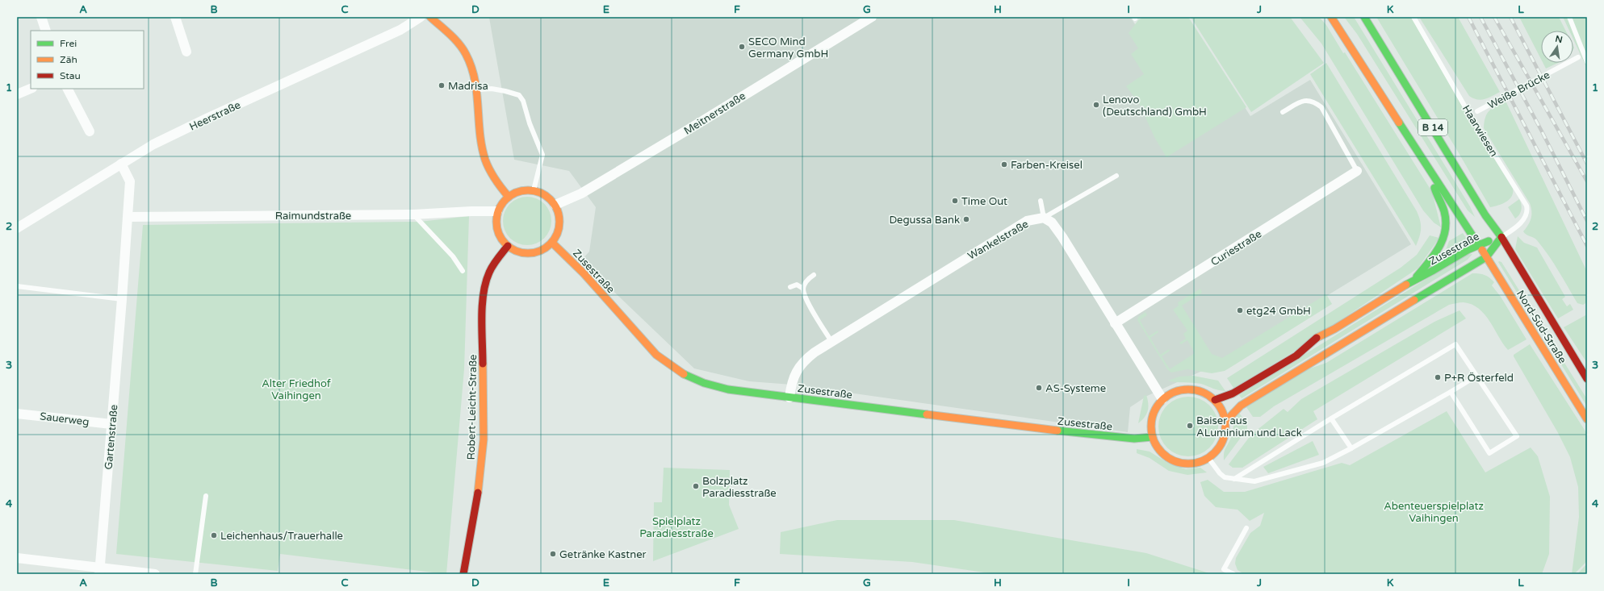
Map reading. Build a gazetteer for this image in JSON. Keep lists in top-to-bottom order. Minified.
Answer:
{"streets":{"main road":["B 14","Zusestraße","Nord-Süd-Straße","Robert-Leicht-Straße"],"street":["Meitnerstraße","Heerstraße","Raimundstraße","Wankelstraße","Curiestraße","Sauerweg","Gartenstraße"],"lane":["Weiße Brücke","Haarwiesen"]},"crossings":[["Weiße Brücke","Haarwiesen"],["Meitnerstraße","Raimundstraße"],["Meitnerstraße","Zusestraße"],["Meitnerstraße","Robert-Leicht-Straße"],["Heerstraße","Gartenstraße"],["B 14","Haarwiesen"],["B 14","Zusestraße"],["B 14","Nord-Süd-Straße"],["Haarwiesen","Zusestraße"],["Haarwiesen","Nord-Süd-Straße"],["Raimundstraße","Zusestraße"],["Raimundstraße","Robert-Leicht-Straße"],["Raimundstraße","Gartenstraße"],["Wankelstraße","Zusestraße"],["Zusestraße","Nord-Süd-Straße"],["Zusestraße","Robert-Leicht-Straße"],["Sauerweg","Gartenstraße"]],"parks":["Alter Friedhof Vaihingen","Abenteuerspielplatz Vaihingen","Spielplatz Paradiesstraße"],"places":["SECO Mind Germany GmbH","Madrisa","Lenovo (Deutschland) GmbH","Farben-Kreisel","Time Out","Degussa Bank","etg24 GmbH","P+R Österfeld","AS-Systeme","Baiser aus ALuminium und Lack","Bolzplatz Paradiesstraße","Leichenhaus/Trauerhalle","Getränke Kastner"],"legend":["Frei","Zäh","Stau"],"north":"top","grid":{"columns":["A","B","C","D","E","F","G","H","I","J","K","L"],"rows":["1","2","3","4"]}}
